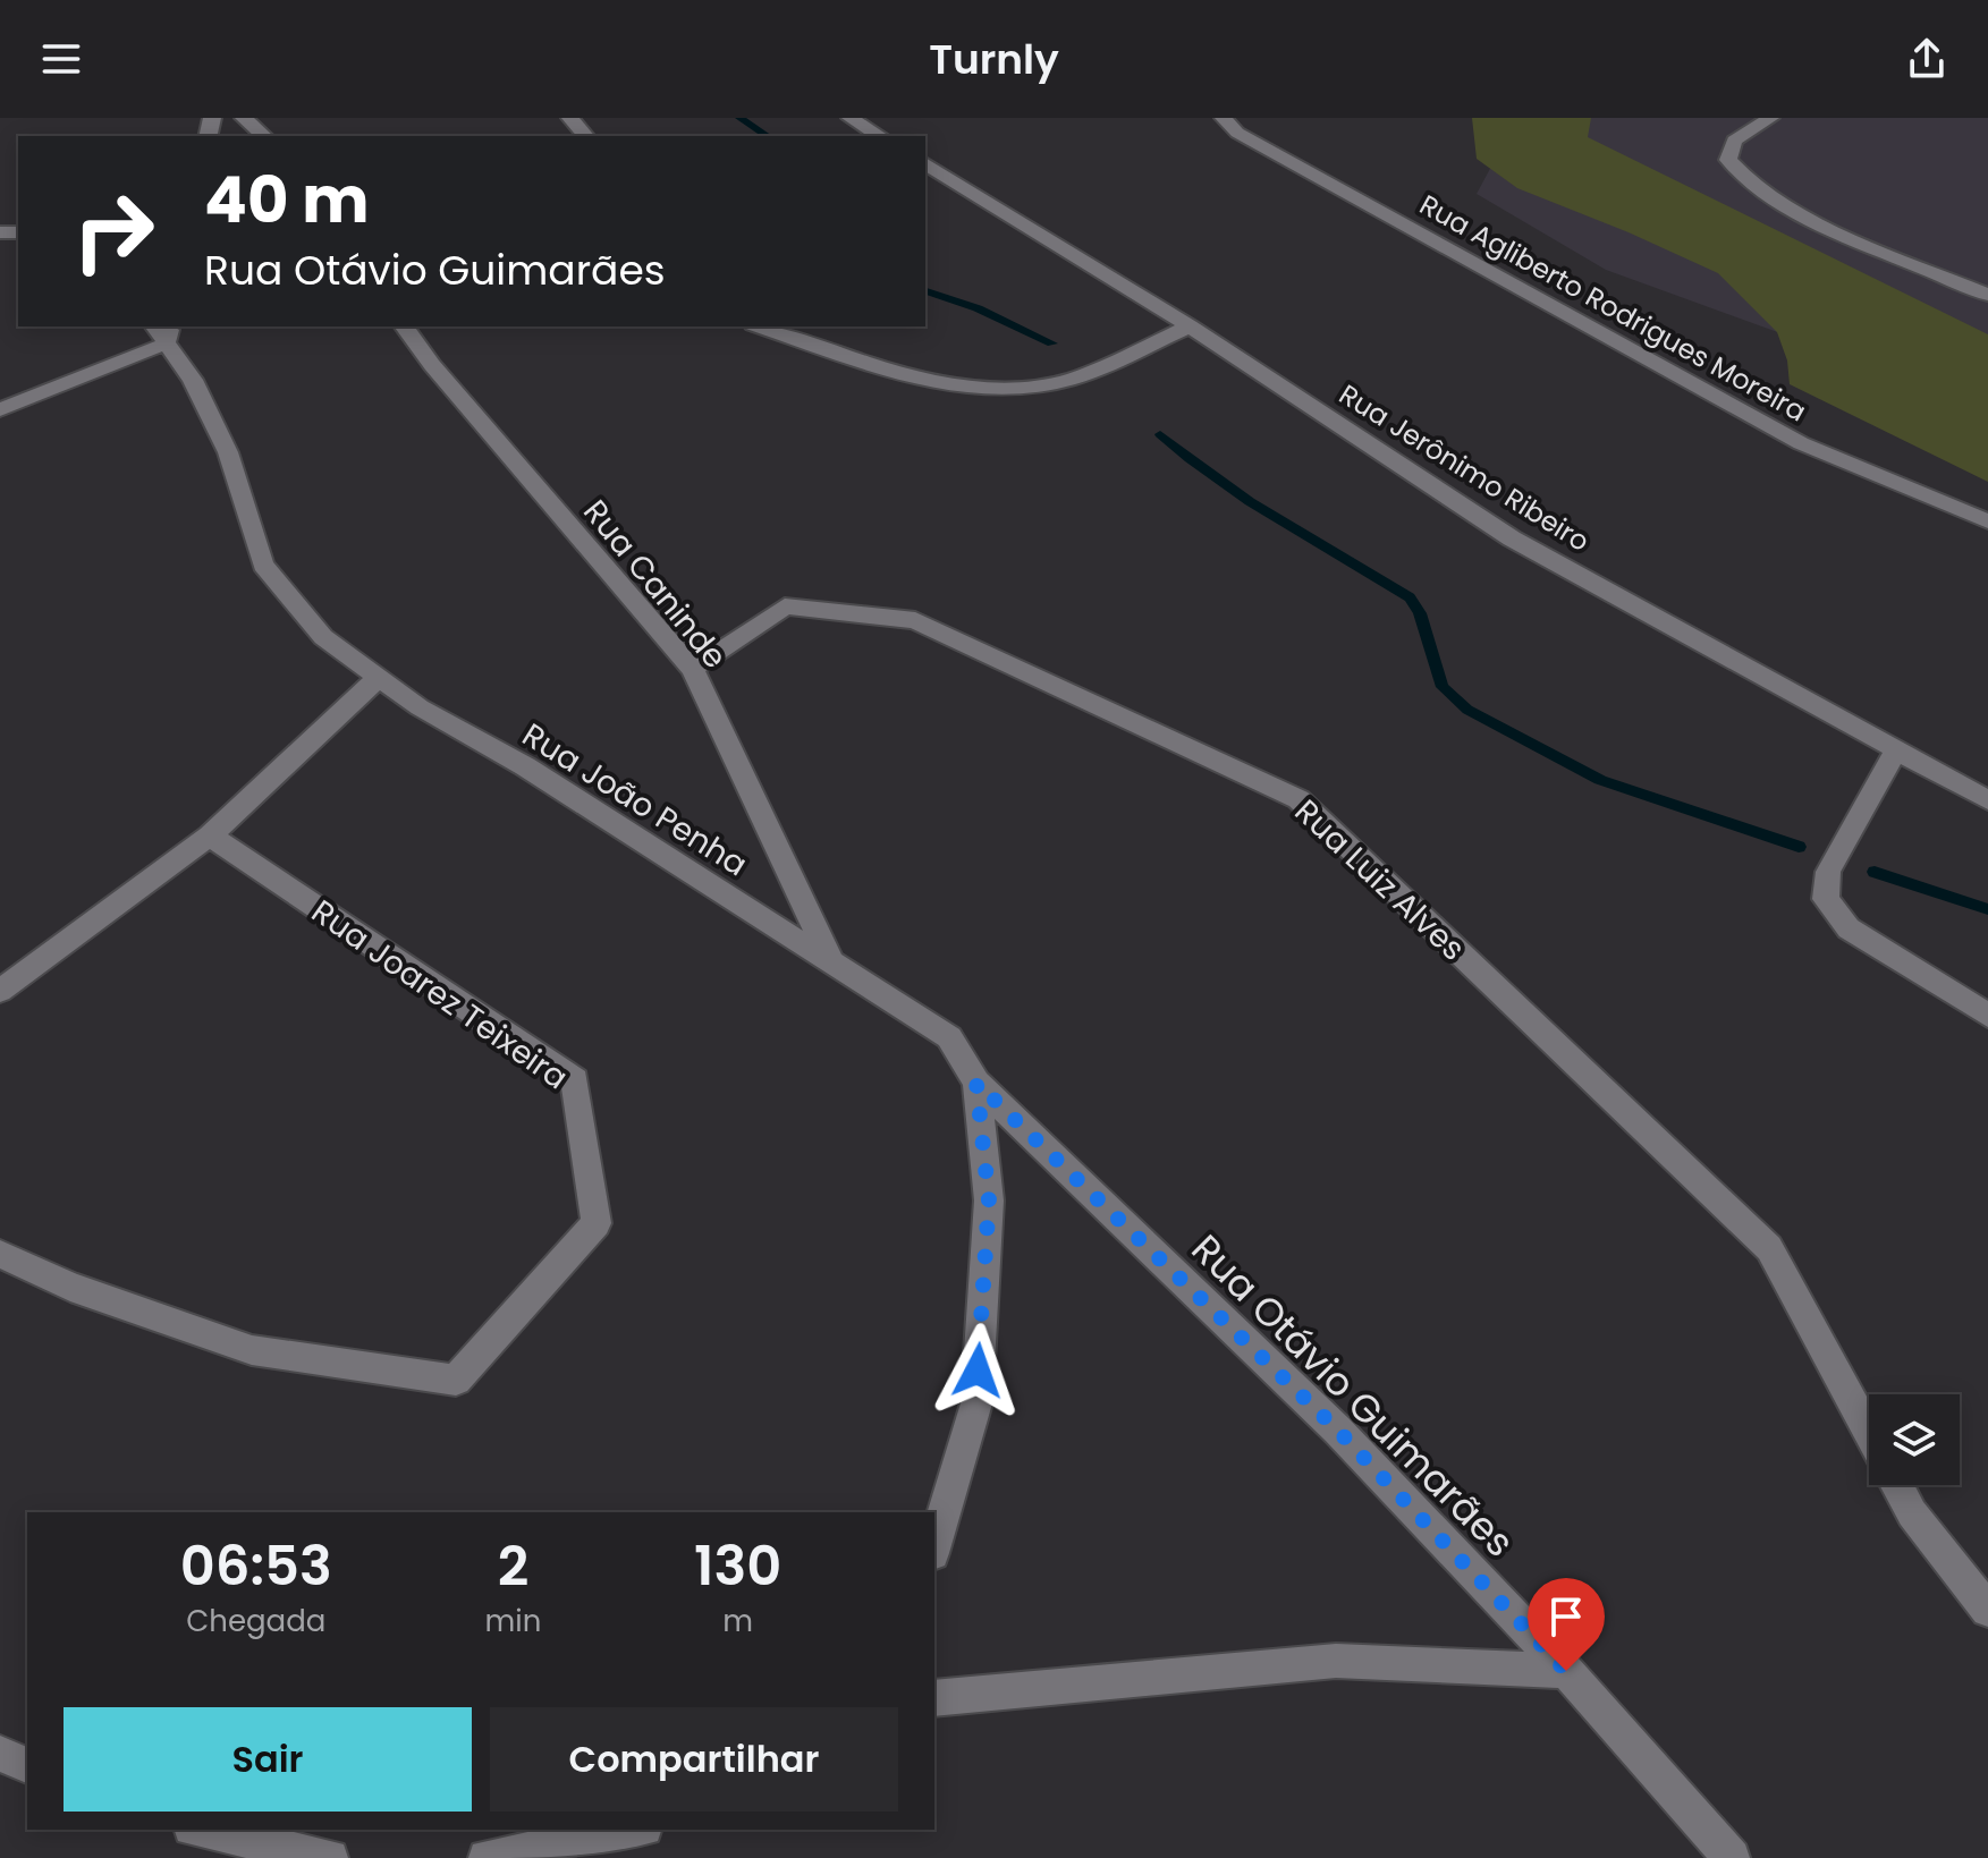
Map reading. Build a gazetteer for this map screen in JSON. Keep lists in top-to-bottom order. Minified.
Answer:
{"streets":{"street":["Rua Agliberto Rodrigues Moreira","Rua Jerônimo Ribeiro","Rua Caninde","Rua João Penha","Rua Luiz Alves","Rua Joarez Teixeira","Rua Otávio Guimarães"]},"crossings":[["Rua Caninde","Rua João Penha"],["Rua Caninde","Rua Luiz Alves"],["Rua João Penha","Rua Otávio Guimarães"]],"page":{"header":"Turnly","turn":["40 m","Rua Otávio Guimarães"],"eta":["06:53","Chegada","2","min","130","m"],"buttons":["Sair","Compartilhar"]}}
